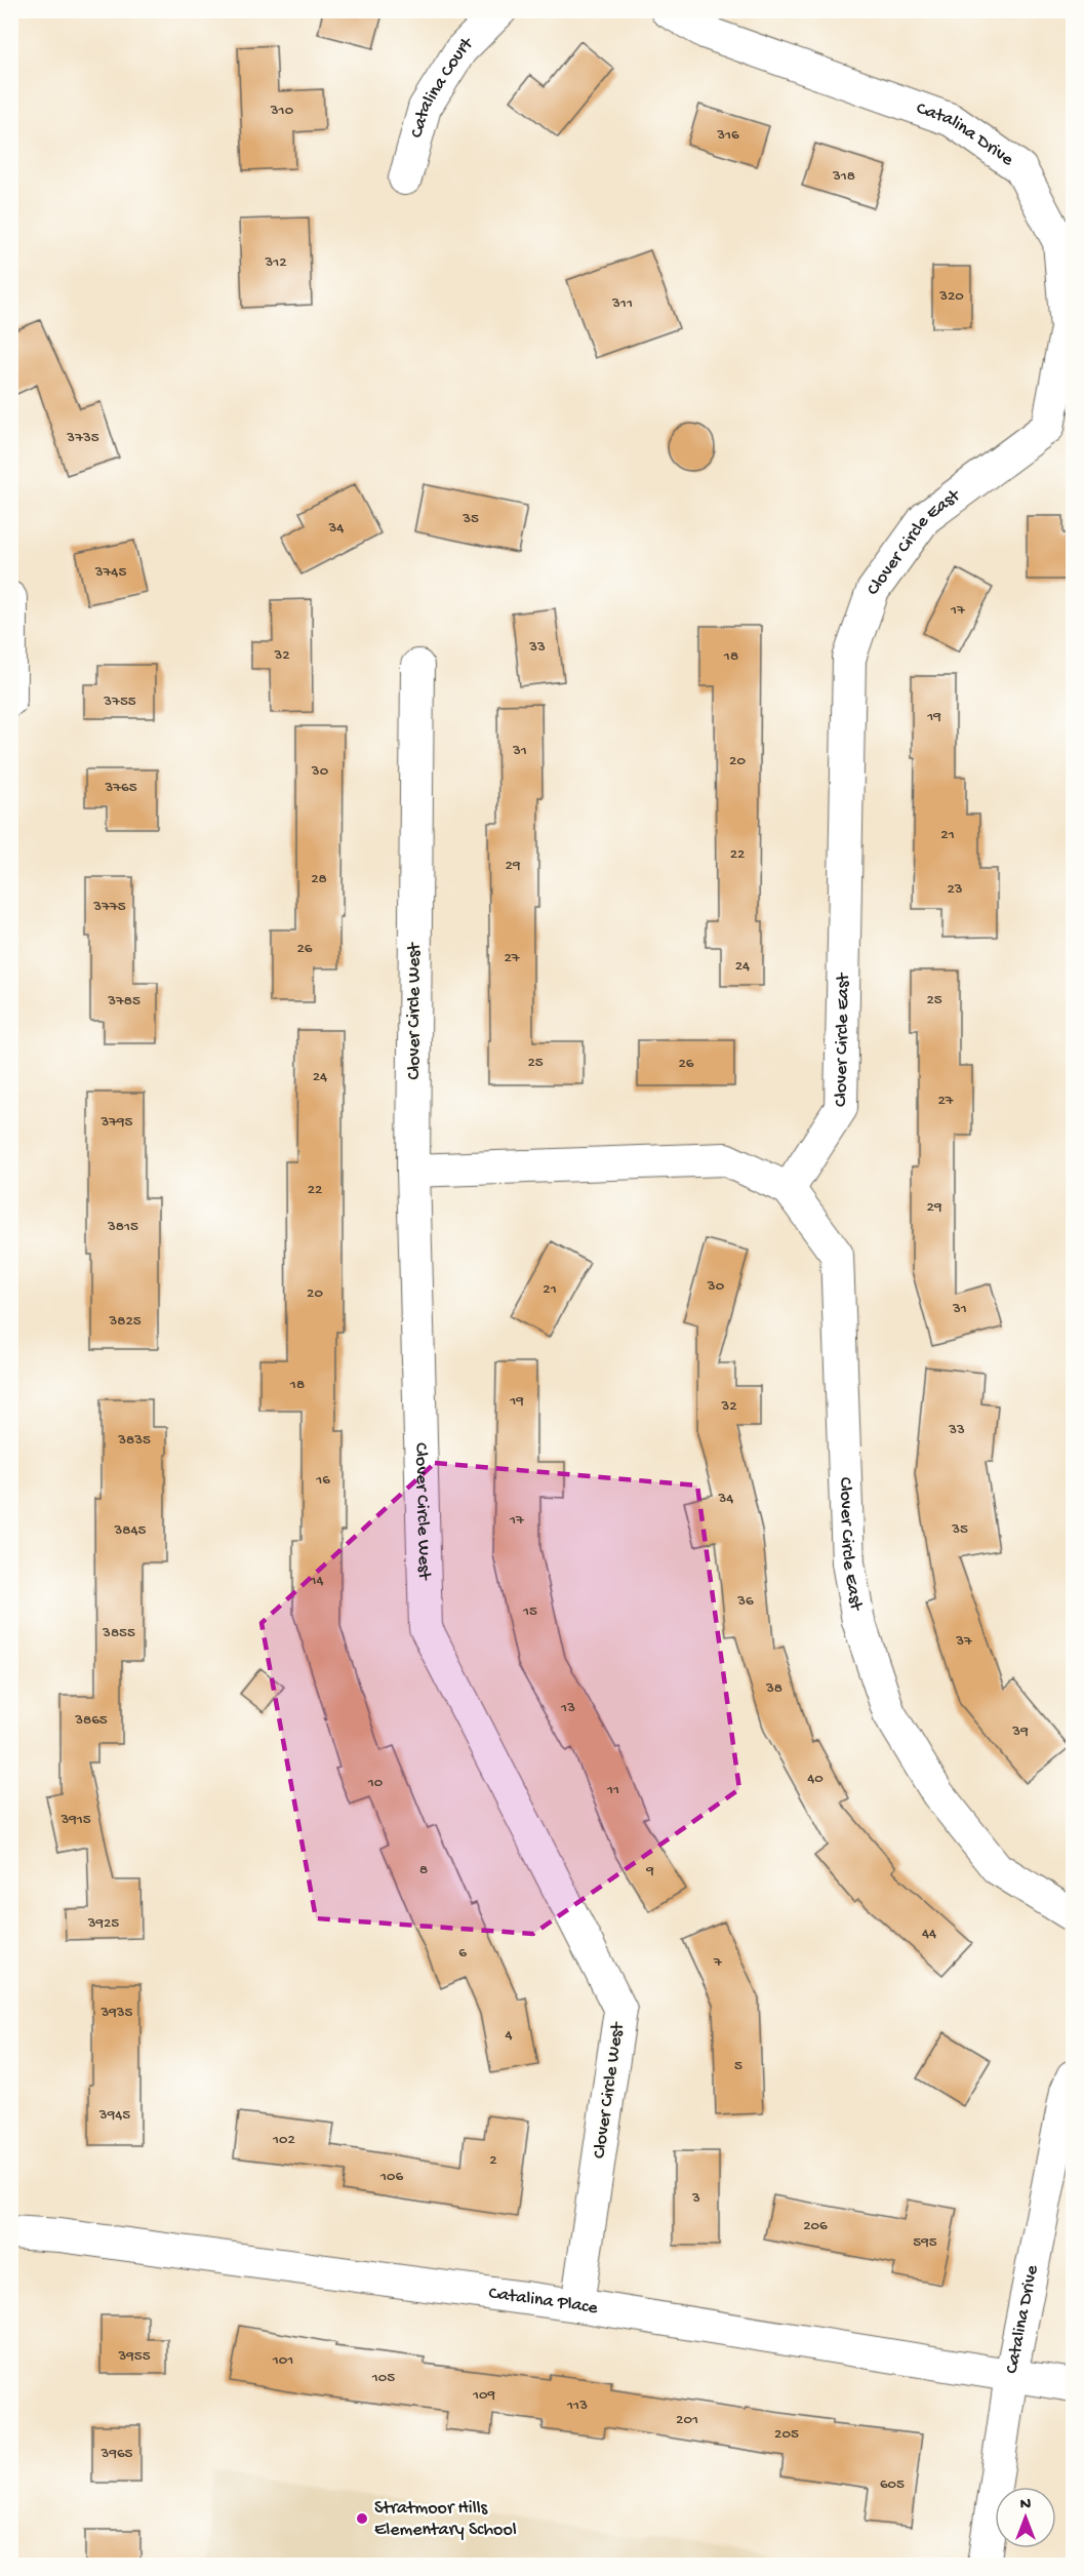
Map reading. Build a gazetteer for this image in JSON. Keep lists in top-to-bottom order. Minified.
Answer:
{"streets":{"street":["Catalina Court","Catalina Drive","Clover Circle East","Clover Circle West","Catalina Place"]},"crossings":[["Catalina Drive","Clover Circle East"],["Catalina Drive","Catalina Place"],["Clover Circle West","Catalina Place"]],"places":["Stratmoor Hills Elementary School"],"house_numbers":["310","316","318","312","320","311","3735","35","34","3745","17","33","32","18","3755","19","31","20","30","3765","21","22","29","28","23","3775","26","27","24","25","3785","25","26","24","27","3795","22","29","3815","30","21","20","31","3825","18","19","32","33","3835","16","34","17","35","3845","14","36","15","3855","37","38","13","3865","39","40","10","11","3915","8","9","3925","44","6","7","3935","4","5","3945","102","2","106","3","206","595","3955","101","105","109","113","201","205","3965","605"],"north":"top"}
